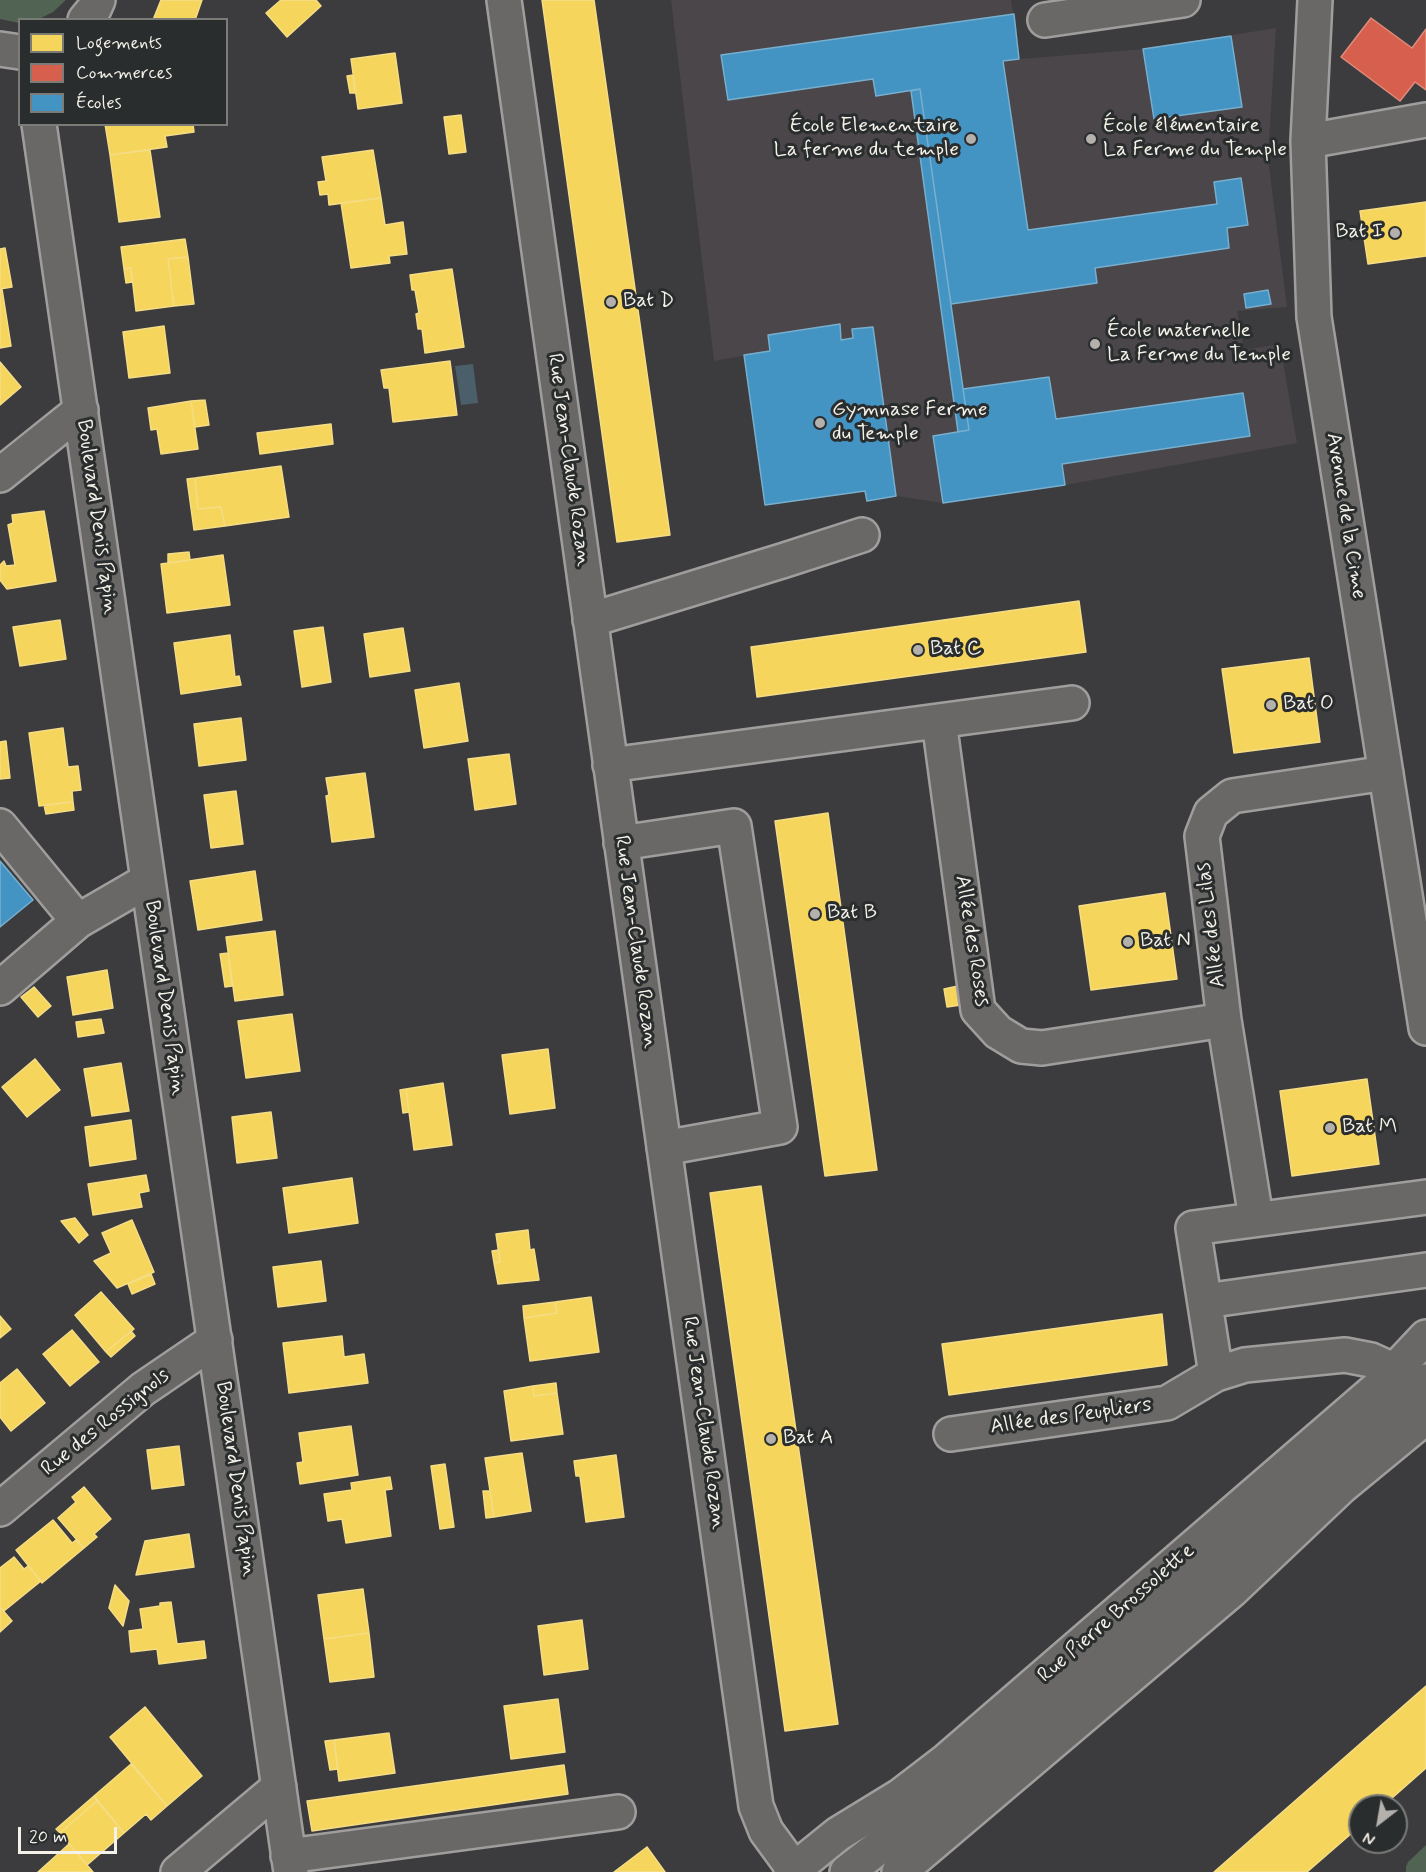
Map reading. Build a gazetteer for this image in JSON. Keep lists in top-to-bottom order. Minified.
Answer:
{"streets":{"street":["Rue Jean-Claude Rozan","Avenue de la Cime","Boulevard Denis Papin","Allée des Lilas","Allée des Roses","Allée des Peupliers","Rue des Rossignols","Rue Pierre Brossolette"]},"crossings":[["Rue Jean-Claude Rozan","Rue Pierre Brossolette"],["Avenue de la Cime","Allée des Lilas"],["Boulevard Denis Papin","Rue des Rossignols"],["Allée des Lilas","Allée des Roses"],["Allée des Peupliers","Rue Pierre Brossolette"]],"places":["École Elementaire La ferme du temple","École élémentaire La Ferme du Temple","Bat I","Bat D","École maternelle La Ferme du Temple","Gymnase Ferme du Temple","Bat C","Bat O","Bat B","Bat N","Bat M","Bat A"],"legend":["Logements","Commerces","Écoles"],"scale_bar":"20 m","north":"bottom left"}
